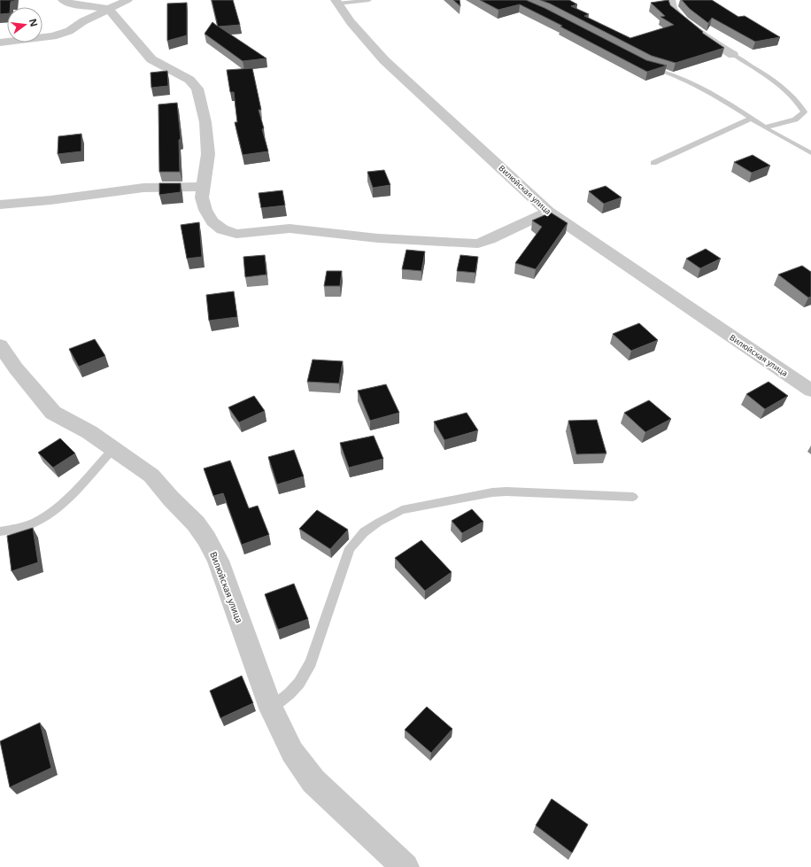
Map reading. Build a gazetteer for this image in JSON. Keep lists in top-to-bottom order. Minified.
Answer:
{"streets":{"street":["Вилюйская улица"]},"north":"right"}
